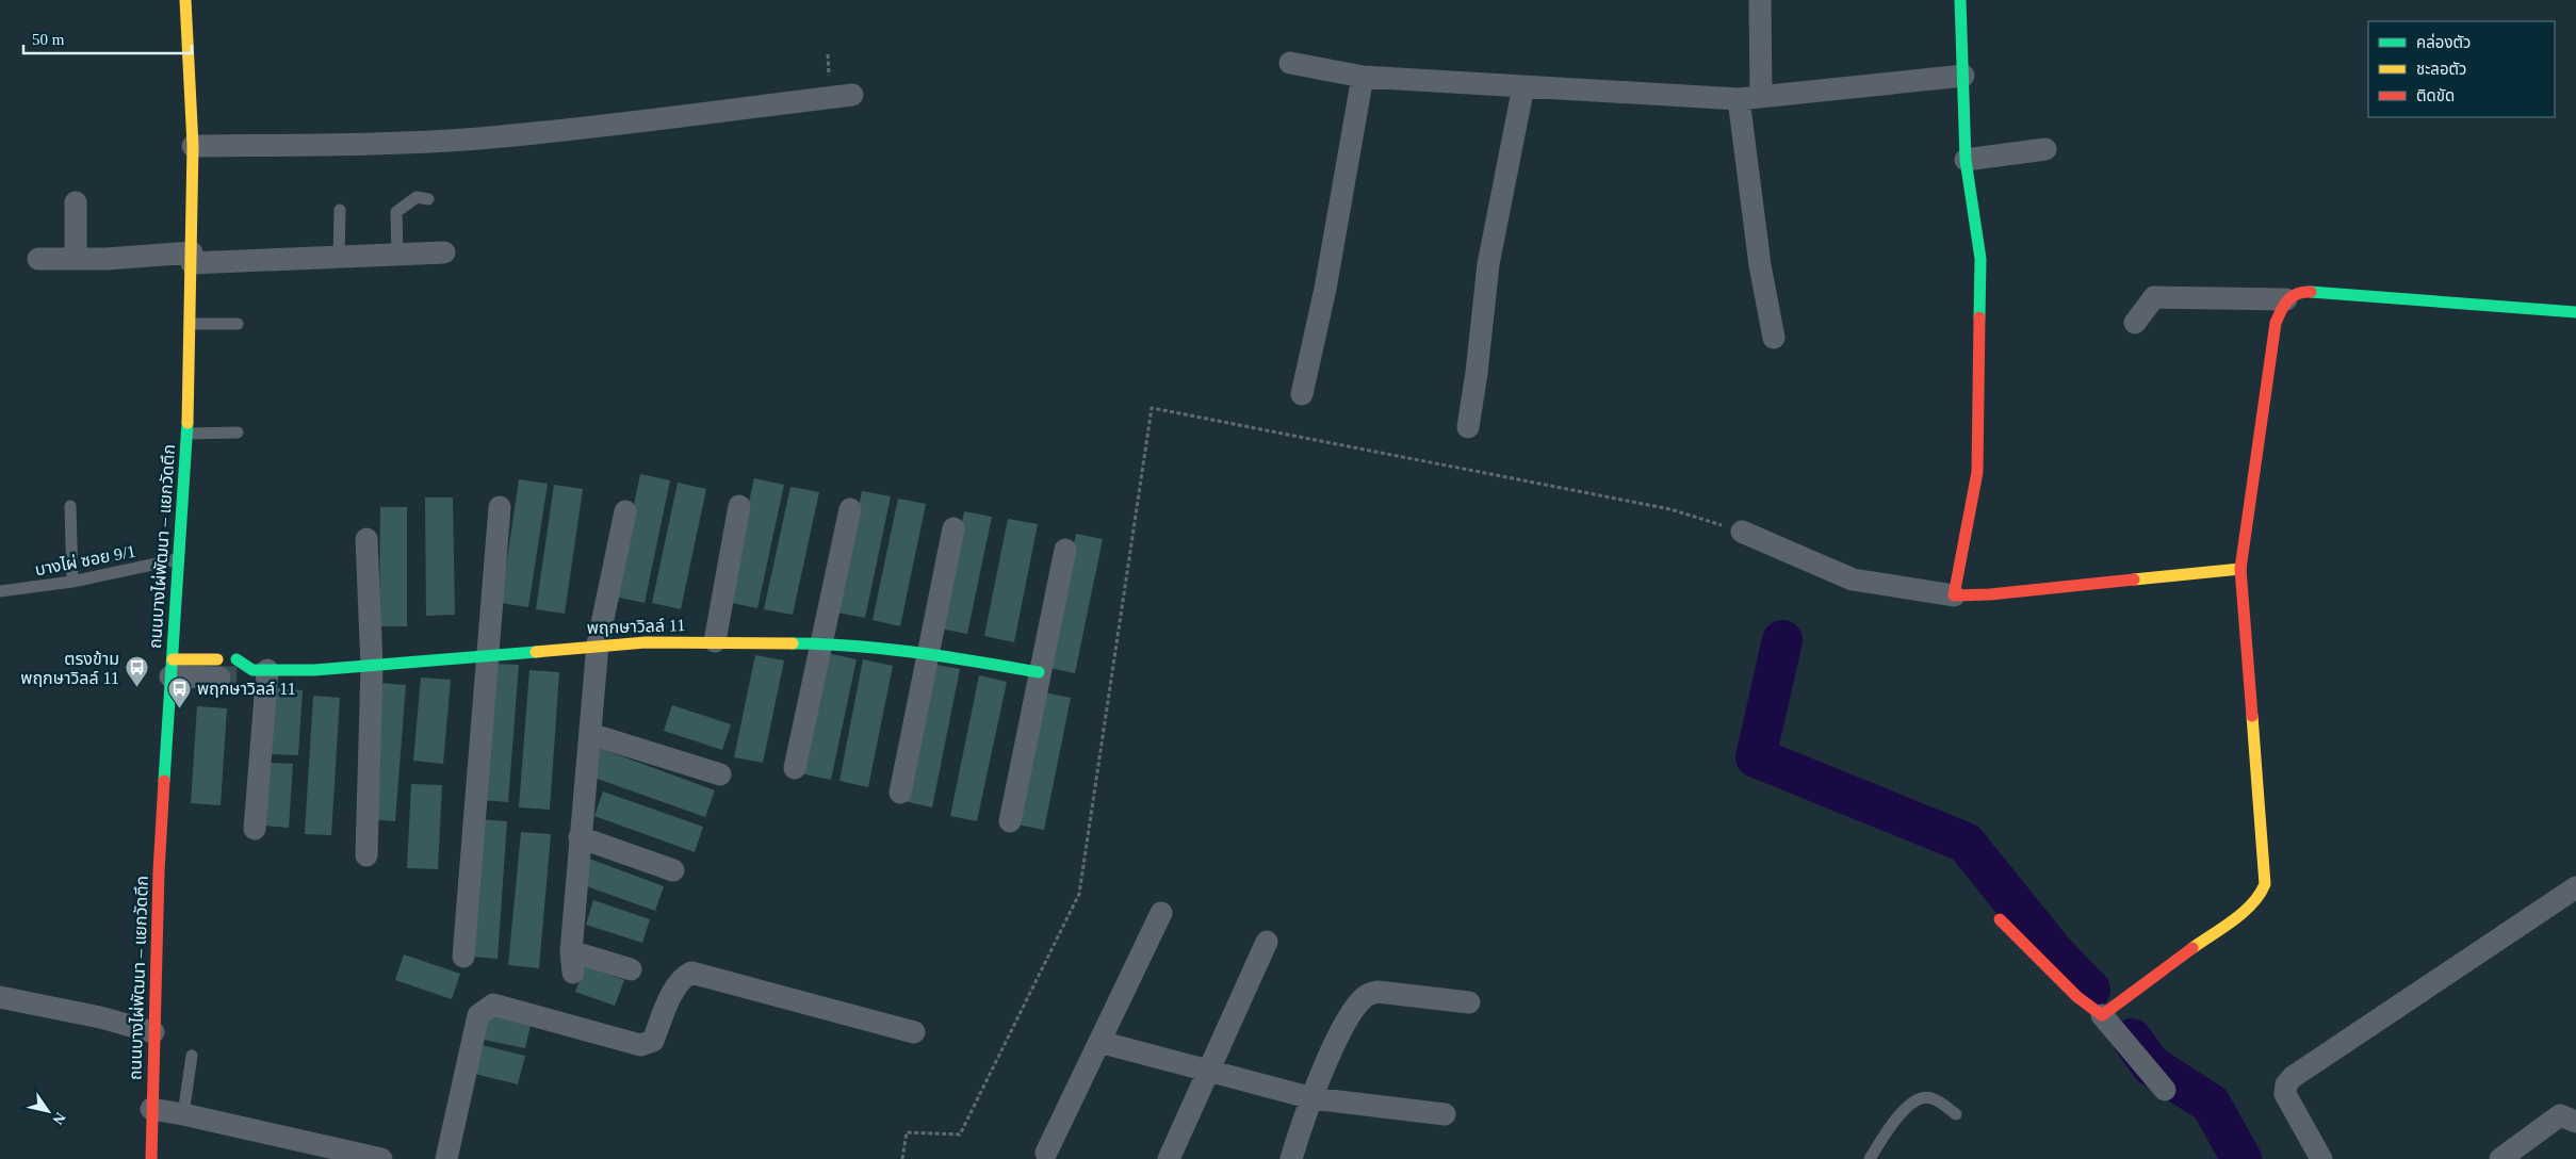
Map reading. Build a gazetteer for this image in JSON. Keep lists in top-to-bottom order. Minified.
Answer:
{"streets":{"street":["ถนนบางไผ่พัฒนา – แยกวัดตึก","พฤกษาวิลล์ 11"],"lane":["บางไผ่ ซอย 9/1"]},"crossings":[["ถนนบางไผ่พัฒนา – แยกวัดตึก","บางไผ่ ซอย 9/1"]],"places":{"bus stop":["ตรงข้าม พฤกษาวิลล์ 11","พฤกษาวิลล์ 11"]},"legend":["คล่องตัว","ชะลอตัว","ติดขัด"],"scale_bar":"50 m","north":"bottom right"}
